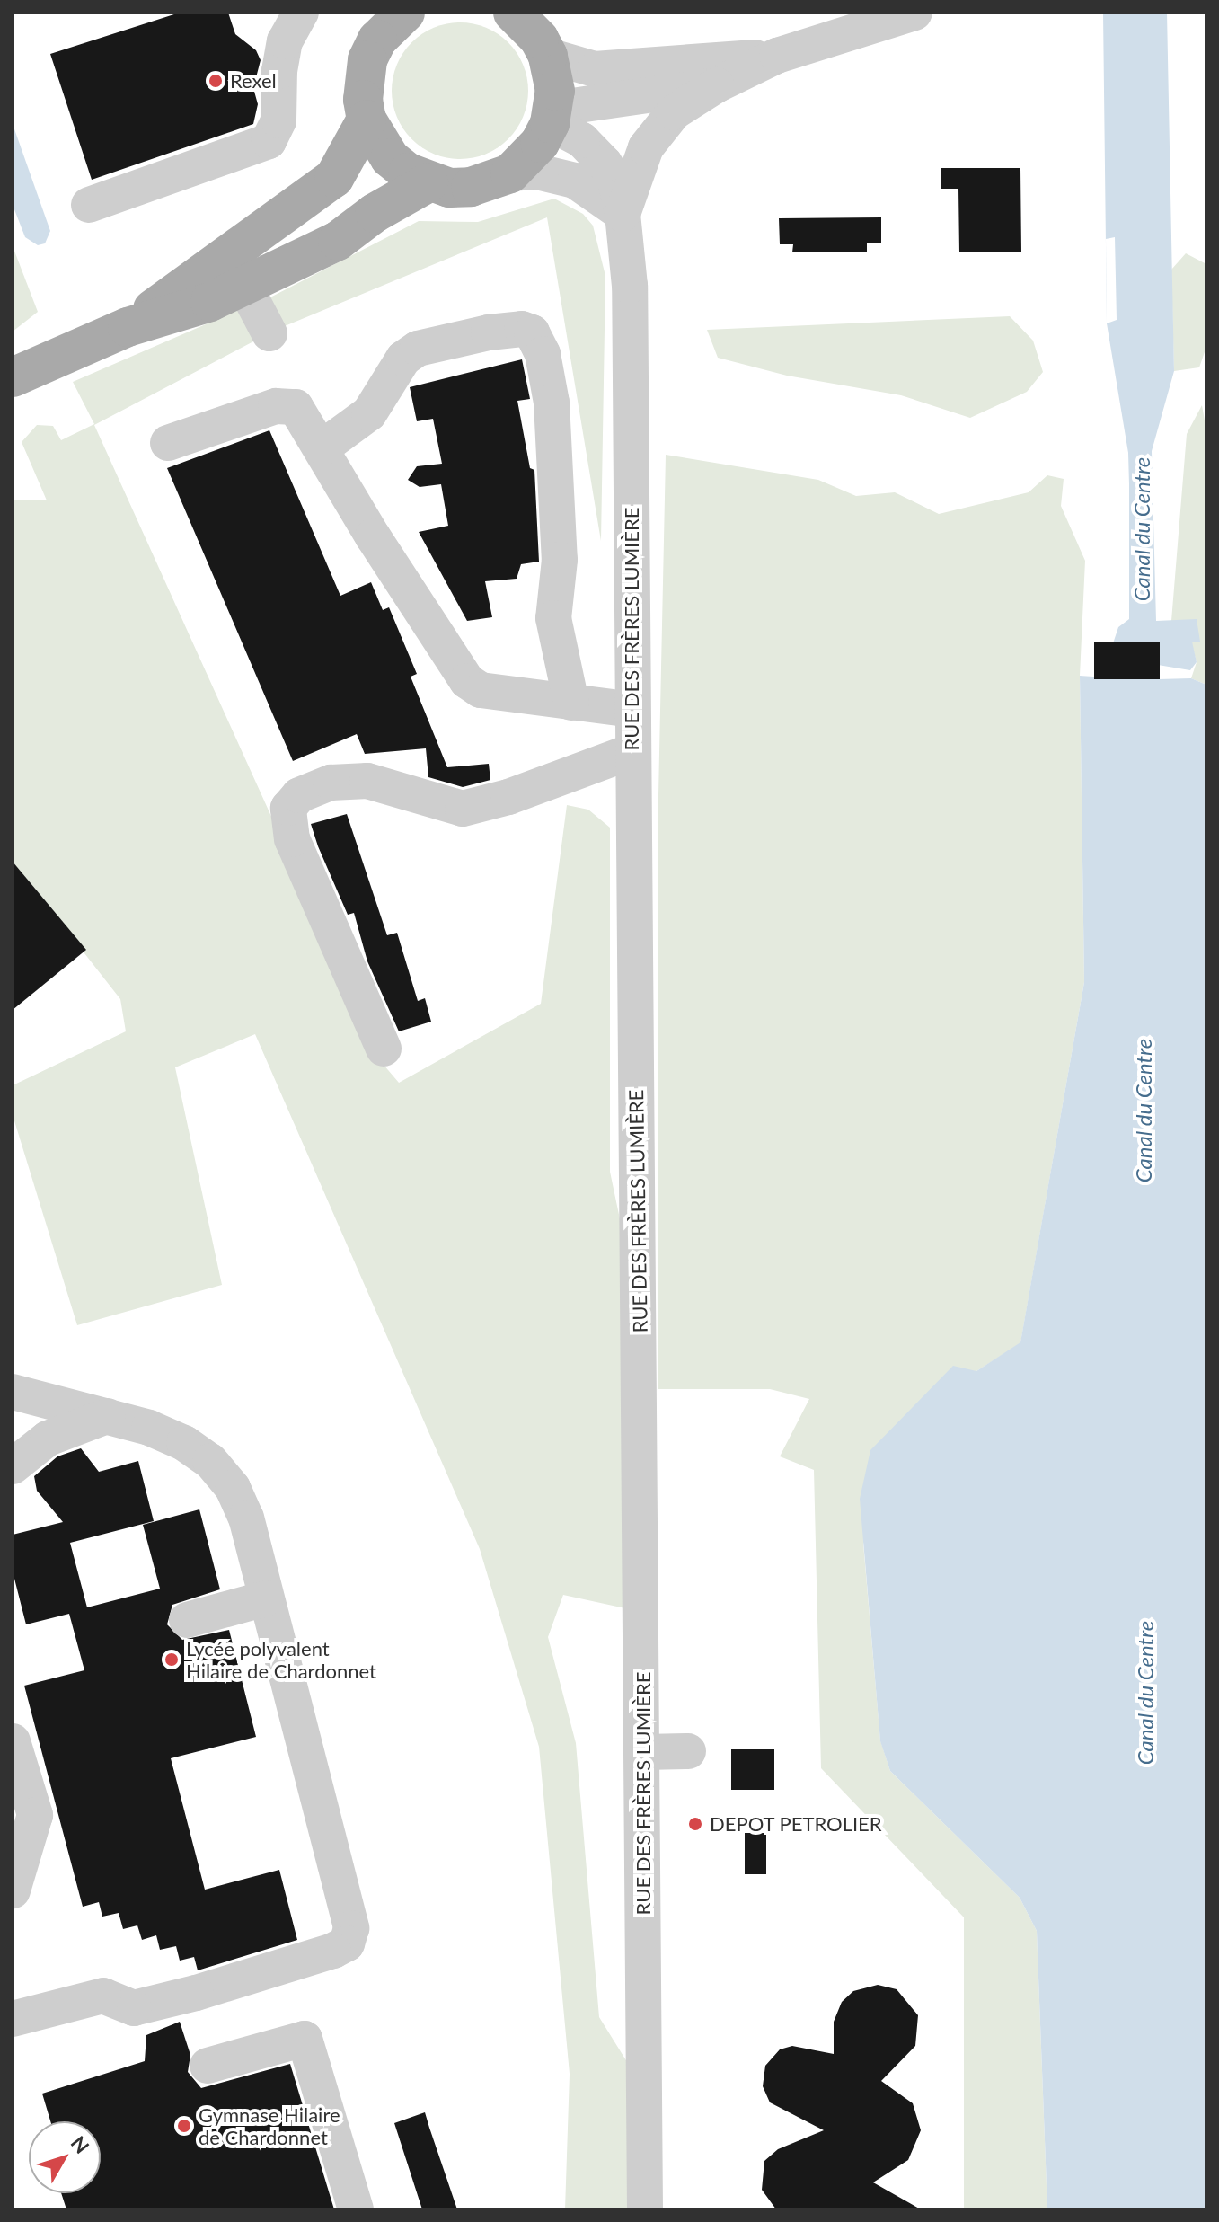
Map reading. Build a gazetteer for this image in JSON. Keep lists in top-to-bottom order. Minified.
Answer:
{"streets":{"street":["RUE DES FRÈRES LUMIÈRE"]},"water":["Canal du Centre"],"places":["Rexel","Lycée polyvalent Hilaire de Chardonnet","DEPOT PETROLIER","Gymnase Hilaire de Chardonnet"],"north":"top right"}
